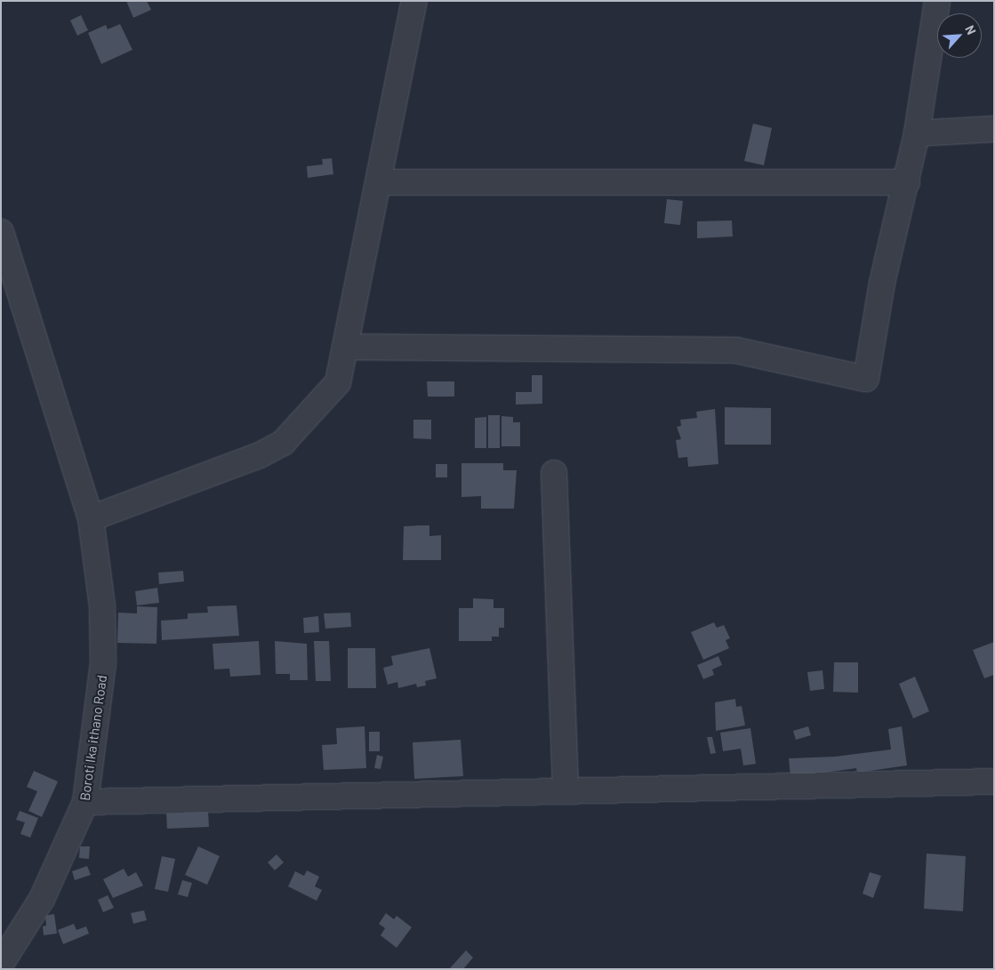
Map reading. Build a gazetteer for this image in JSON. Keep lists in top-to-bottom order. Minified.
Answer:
{"streets":{"street":["Boroti Ika ithano Road"]},"north":"top right"}
